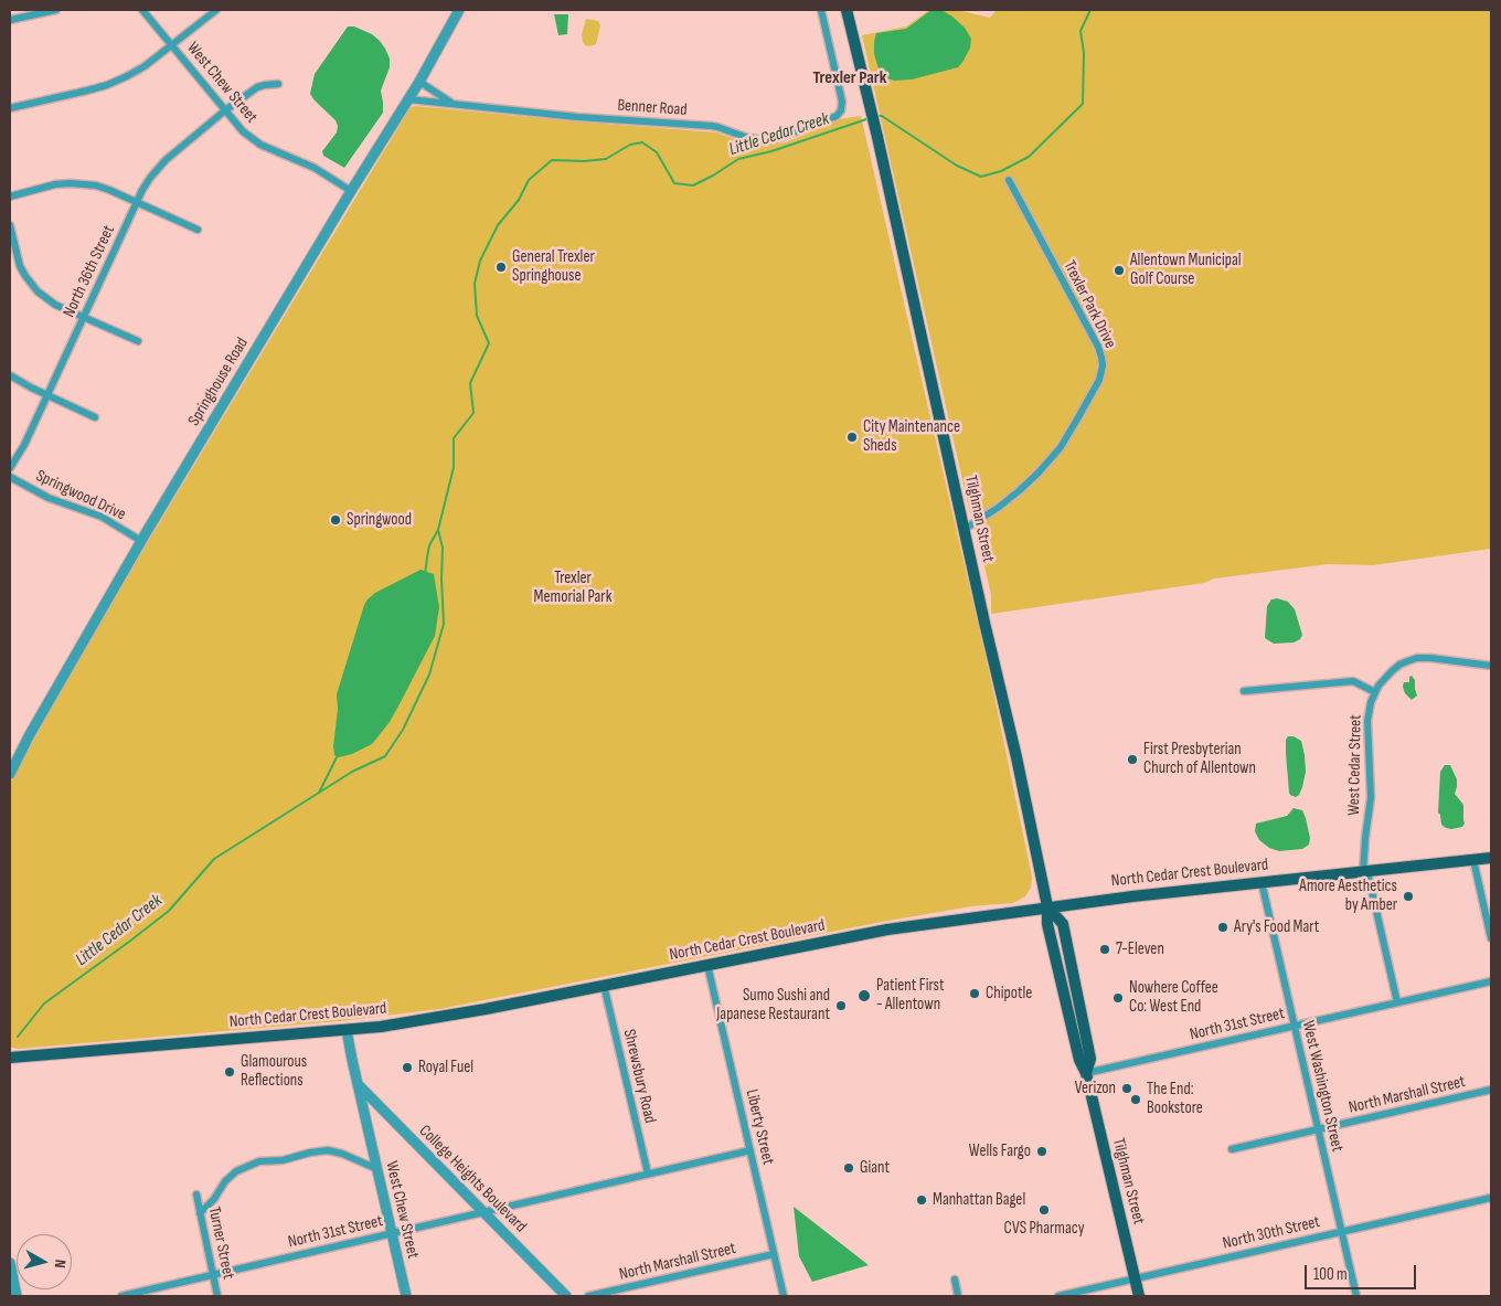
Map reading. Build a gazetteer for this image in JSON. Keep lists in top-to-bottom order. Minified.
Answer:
{"streets":{"main road":["Tilghman Street","North Cedar Crest Boulevard"],"street":["West Chew Street","Benner Road","North 36th Street","Trexler Park Drive","Springhouse Road","Springwood Drive","West Cedar Street","North 31st Street","Shrewsbury Road","West Washington Street","North Marshall Street","Liberty Street","College Heights Boulevard","North 30th Street","Turner Street"]},"crossings":[["West Chew Street","North 36th Street"],["West Chew Street","Springhouse Road"],["West Chew Street","North Cedar Crest Boulevard"],["West Chew Street","North 31st Street"],["West Chew Street","College Heights Boulevard"],["Benner Road","Springhouse Road"],["Trexler Park Drive","Tilghman Street"],["Springhouse Road","Springwood Drive"],["Tilghman Street","North Cedar Crest Boulevard"],["Tilghman Street","North 31st Street"],["Tilghman Street","North 30th Street"],["West Cedar Street","North Cedar Crest Boulevard"],["West Cedar Street","North 31st Street"],["North Cedar Crest Boulevard","Shrewsbury Road"],["North Cedar Crest Boulevard","West Washington Street"],["North Cedar Crest Boulevard","Liberty Street"],["North 31st Street","Shrewsbury Road"],["North 31st Street","West Washington Street"],["North 31st Street","Liberty Street"],["North 31st Street","College Heights Boulevard"],["North 31st Street","Turner Street"],["West Washington Street","North Marshall Street"],["West Washington Street","North 30th Street"],["North Marshall Street","Liberty Street"]],"districts":["Trexler Park"],"water":["Little Cedar Creek"],"parks":["Trexler Memorial Park"],"places":["General Trexler Springhouse","Allentown Municipal Golf Course","City Maintenance Sheds","Springwood","First Presbyterian Church of Allentown","Amore Aesthetics by Amber","Ary's Food Mart","7-Eleven","Chipotle","Patient First - Allentown","Nowhere Coffee Co: West End","Sumo Sushi and Japanese Restaurant","Royal Fuel","Glamourous Reflections","Verizon","The End: Bookstore","Wells Fargo","Giant","Manhattan Bagel","CVS Pharmacy"],"scale_bar":"100 m","north":"right"}
